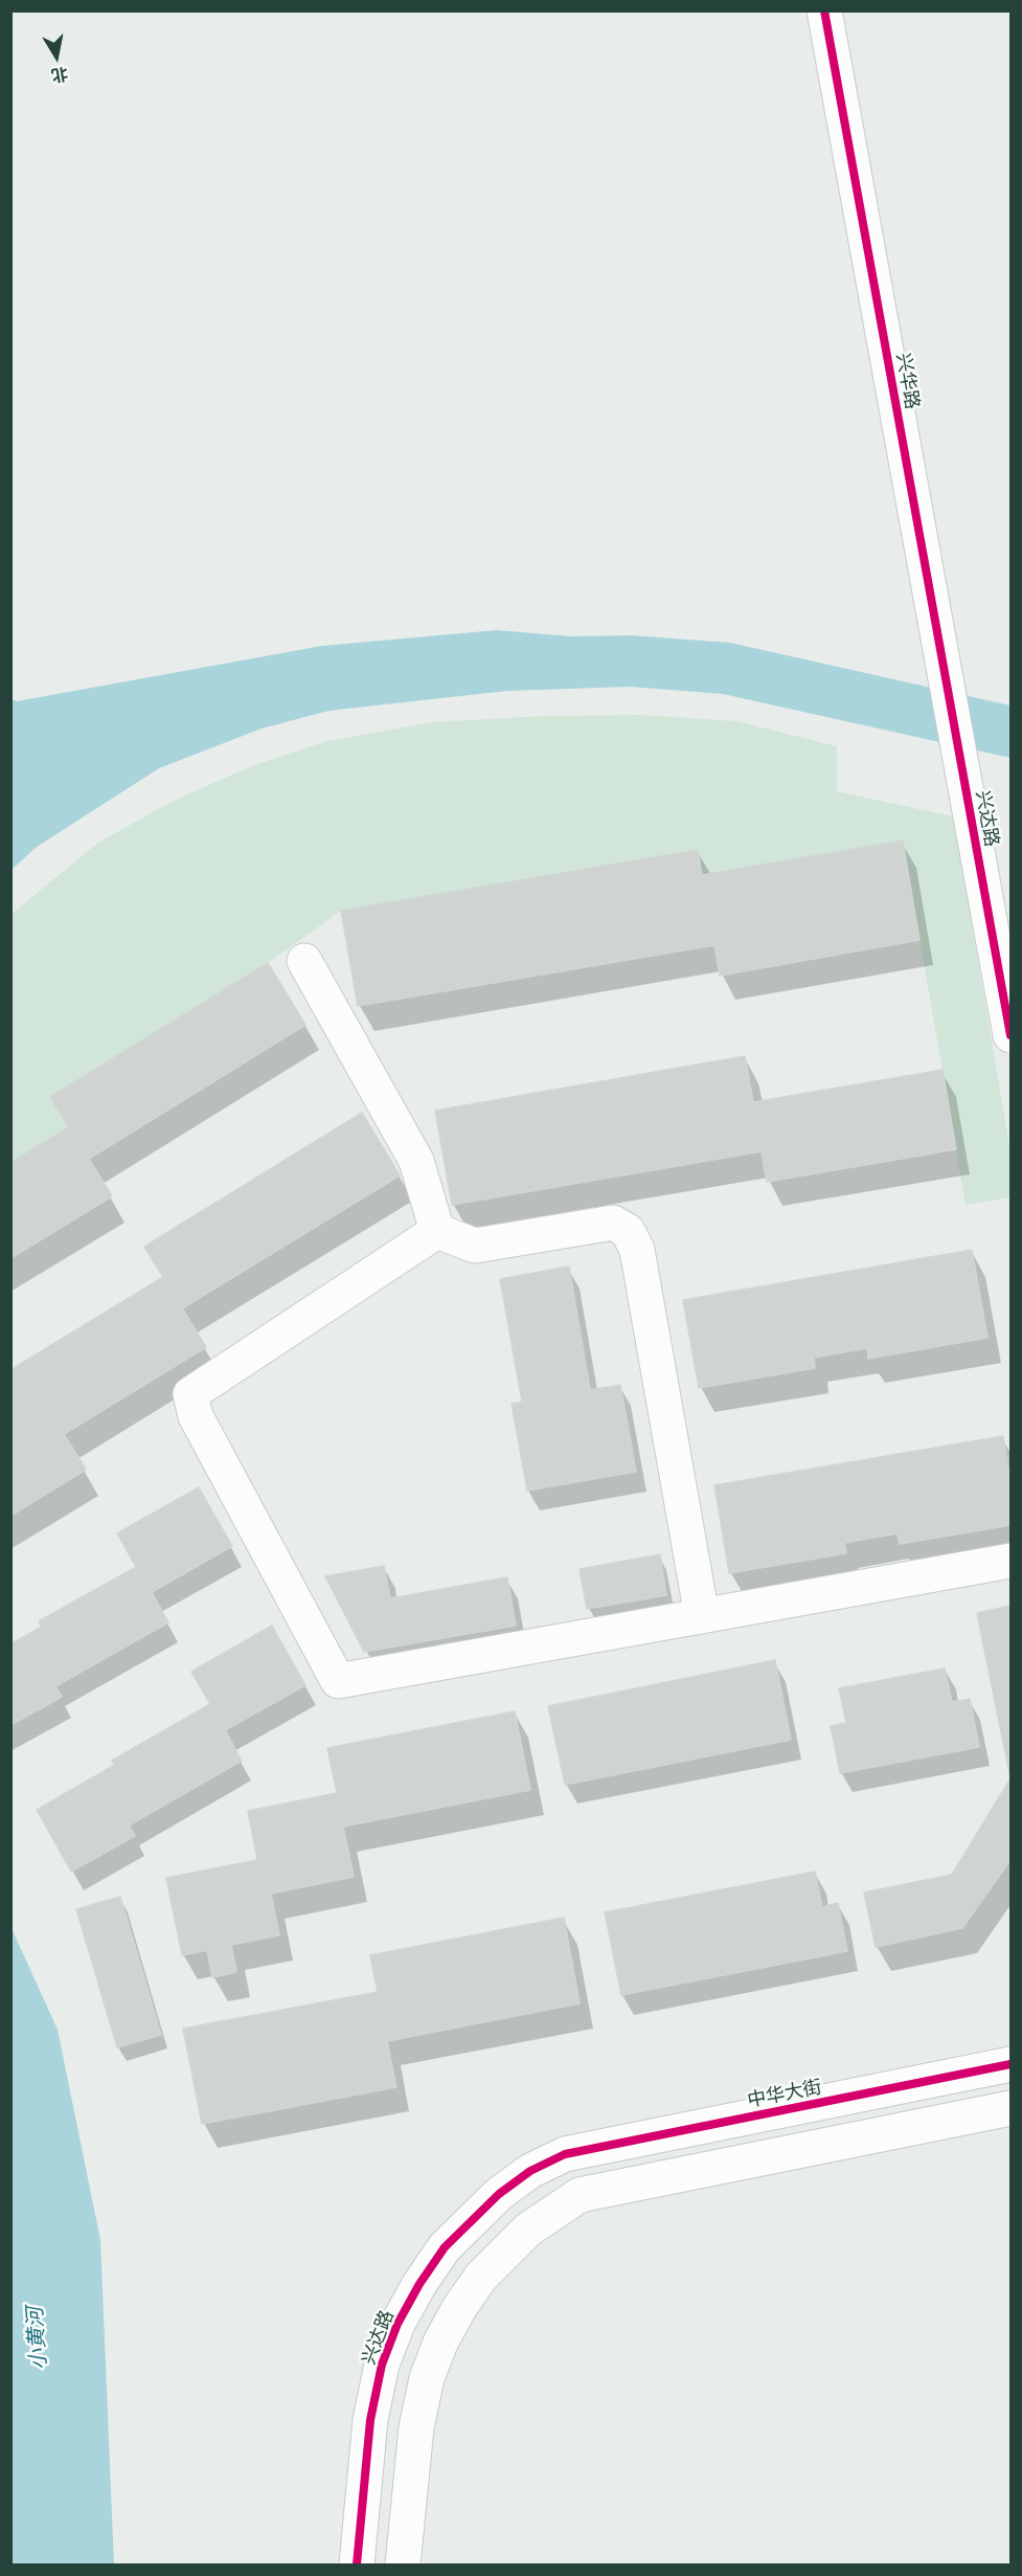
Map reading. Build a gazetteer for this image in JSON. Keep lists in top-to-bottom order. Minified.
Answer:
{"streets":{"street":["兴华路","兴达路","中华大街"]},"crossings":[["兴华路","兴达路"],["兴达路","中华大街"]],"water":["小黄河"],"north":"bottom"}
